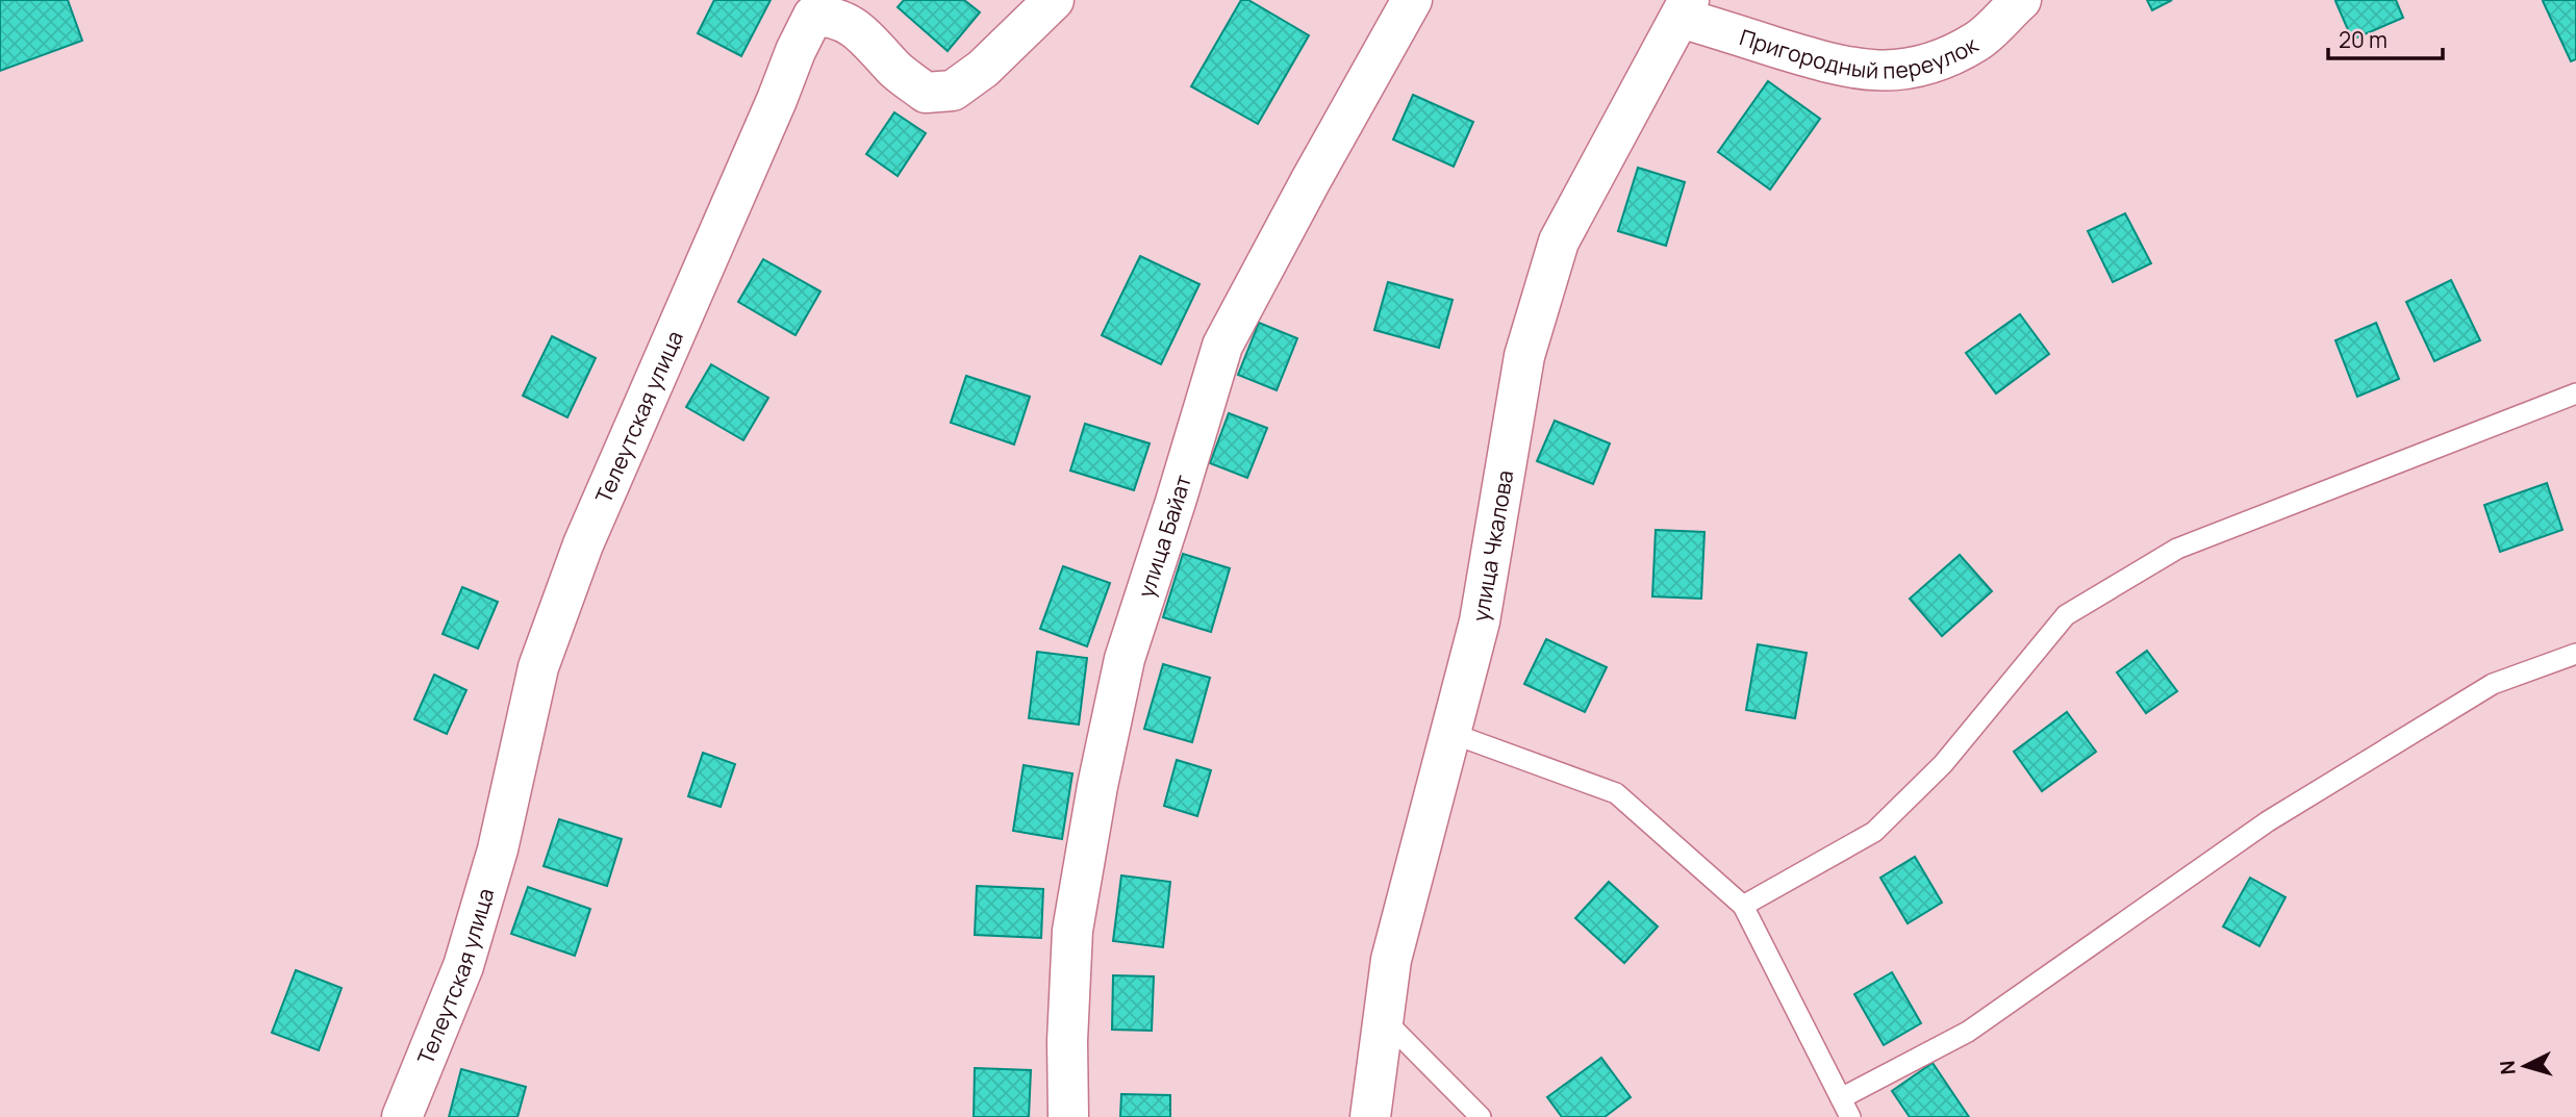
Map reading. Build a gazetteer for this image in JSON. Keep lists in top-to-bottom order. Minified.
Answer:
{"streets":{"street":["Пригородный переулок","Телеутская улица","улица Байат","улица Чкалова"]},"crossings":[["Пригородный переулок","улица Чкалова"]],"scale_bar":"20 m","north":"left"}
